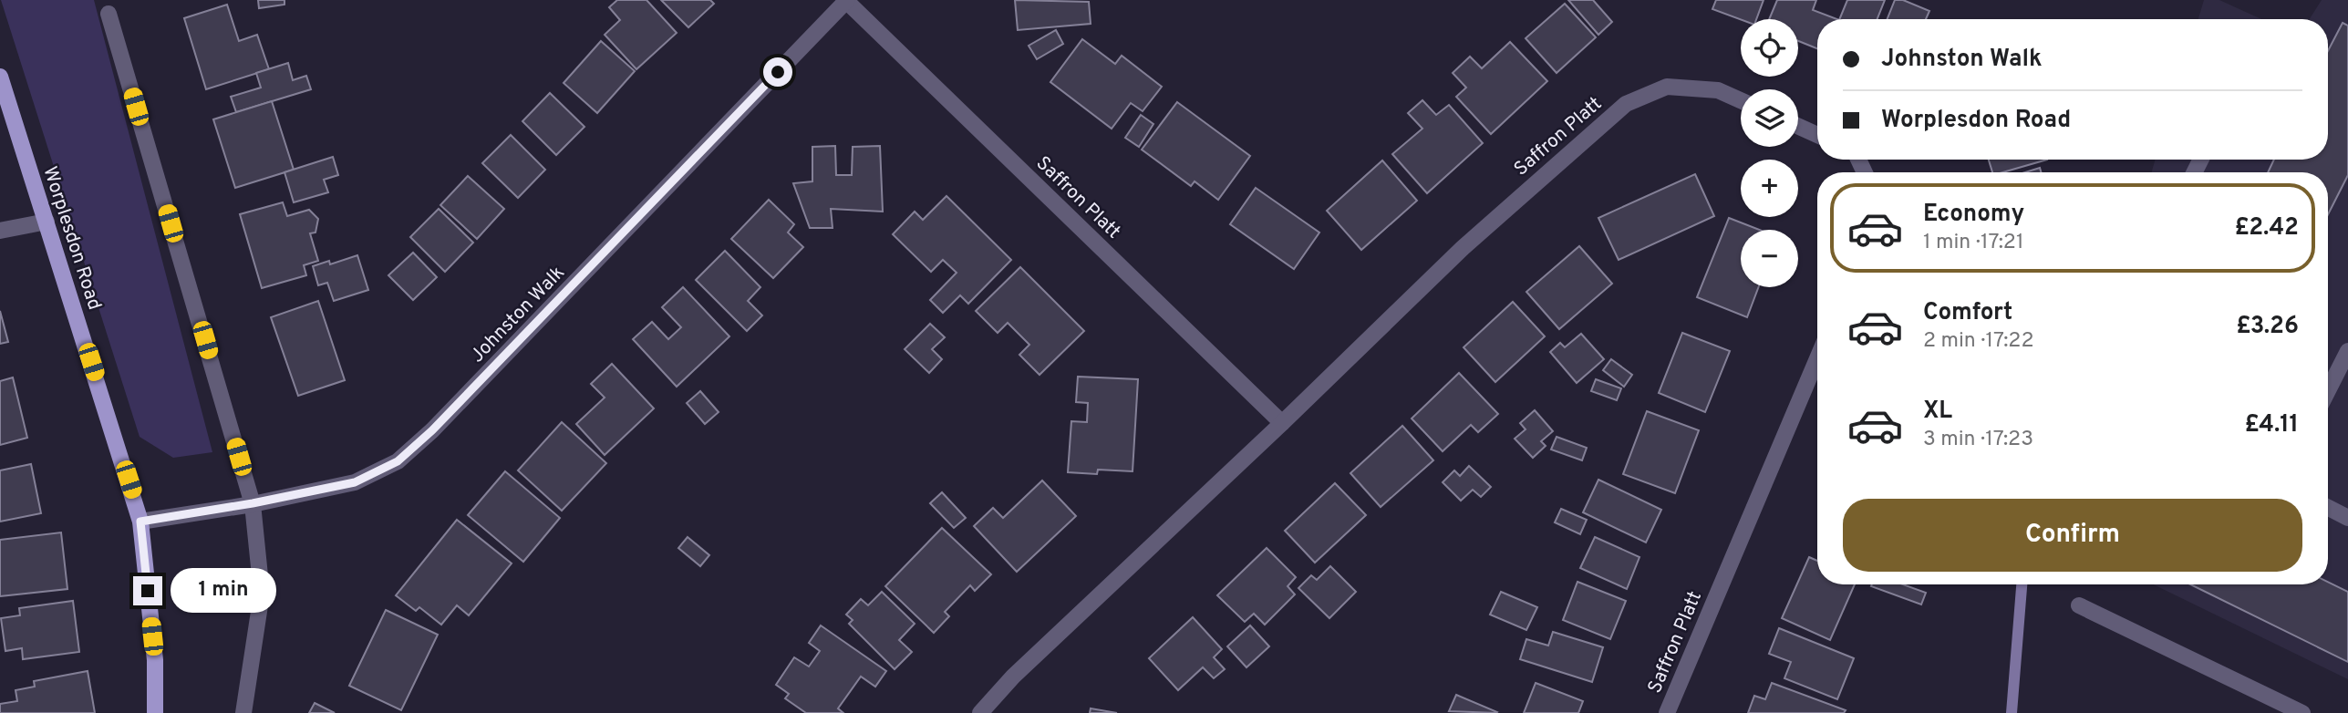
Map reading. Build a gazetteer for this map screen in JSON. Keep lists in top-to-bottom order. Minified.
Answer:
{"streets":{"main road":["Worplesdon Road"],"street":["Saffron Platt","Johnston Walk"]},"crossings":[["Saffron Platt","Johnston Walk"],["Worplesdon Road","Johnston Walk"]],"page":{"map_buttons":["+","−"],"banner":["Johnston Walk","Worplesdon Road"],"list":[{"name":"Economy","note":"1 min · 17:21","value":"£2.42"},{"name":"Comfort","note":"2 min · 17:22","value":"£3.26"},{"name":"XL","note":"3 min · 17:23","value":"£4.11"}],"buttons":"Confirm","bubble":"1 min"}}
